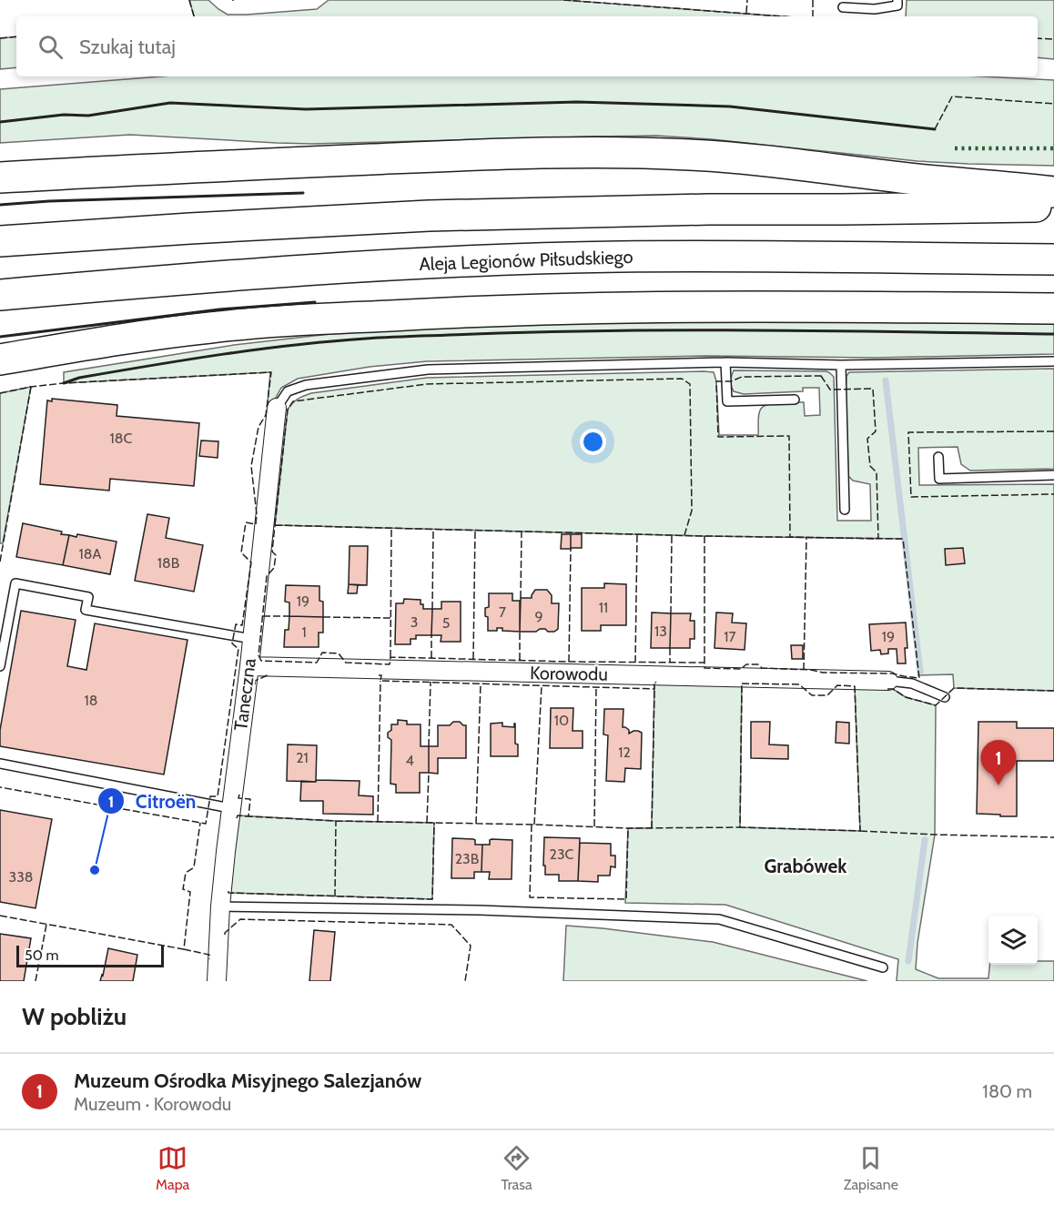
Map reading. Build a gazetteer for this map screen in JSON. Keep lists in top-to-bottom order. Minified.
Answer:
{"streets":{"highway":["Aleja Legionów Piłsudskiego"],"street":["Korowodu","Taneczna"]},"crossings":[["Korowodu","Taneczna"]],"districts":["Grabówek"],"places":["Citroën"],"house_numbers":["18C","18A","18B","19","11","7","9","3","5","13","1","17","19","18","10","12","21","4","23C","23B","338"],"scale_bar":"50 m","page":{"search":"Szukaj tutaj","pins":"1","scale":"50 m","heading":"W pobliżu","list":[{"mark":"1","name":"Muzeum Ośrodka Misyjnego Salezjanów","note":"Muzeum · Korowodu","value":"180 m"}],"nav":["Mapa","Trasa","Zapisane"]}}
